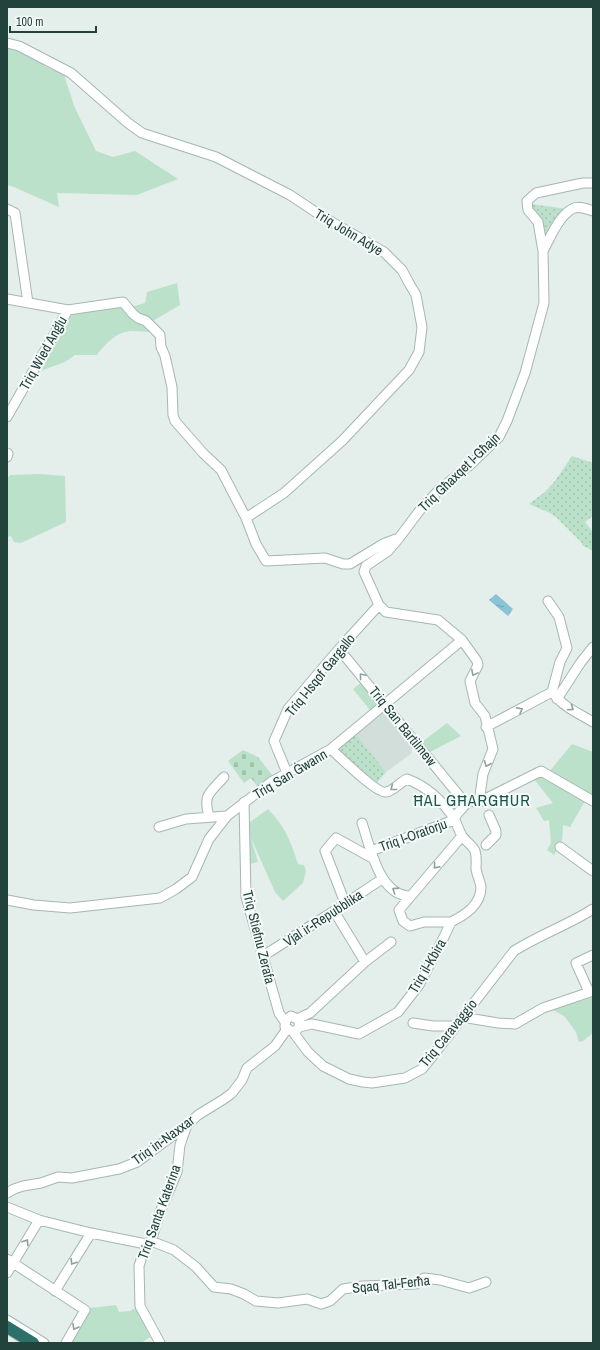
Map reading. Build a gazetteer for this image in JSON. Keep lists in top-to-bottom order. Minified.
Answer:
{"streets":{"street":["Triq John Adye","Triq Wied Anġlu","Triq Għaxqet l-Għajn","Triq l-Isqof Gargallo","Triq San Bartilmew","Triq San Ġwann","Triq l-Oratorju","Vjal ir-Repubblika","Triq Stiefnu Zerafa","Triq il-Kbira","Triq Caravaggio","Triq in-Naxxar","Triq Santa Katerina","Sqaq Tal-Ferħa"]},"crossings":[["Triq Għaxqet l-Għajn","Triq l-Isqof Gargallo"],["Triq l-Isqof Gargallo","Triq San Bartilmew"],["Triq l-Isqof Gargallo","Triq San Ġwann"],["Triq San Bartilmew","Triq San Ġwann"],["Triq San Ġwann","Triq Stiefnu Zerafa"],["Vjal ir-Repubblika","Triq Stiefnu Zerafa"],["Triq Stiefnu Zerafa","Triq il-Kbira"],["Triq Stiefnu Zerafa","Triq Caravaggio"],["Triq Stiefnu Zerafa","Triq in-Naxxar"],["Triq il-Kbira","Triq Caravaggio"],["Triq il-Kbira","Triq in-Naxxar"],["Triq Caravaggio","Triq in-Naxxar"],["Triq in-Naxxar","Triq Santa Katerina"],["Triq Santa Katerina","Sqaq Tal-Ferħa"]],"one_way":["Triq San Bartilmew"],"districts":["ĦAL GĦARGĦUR"],"scale_bar":"100 m"}
